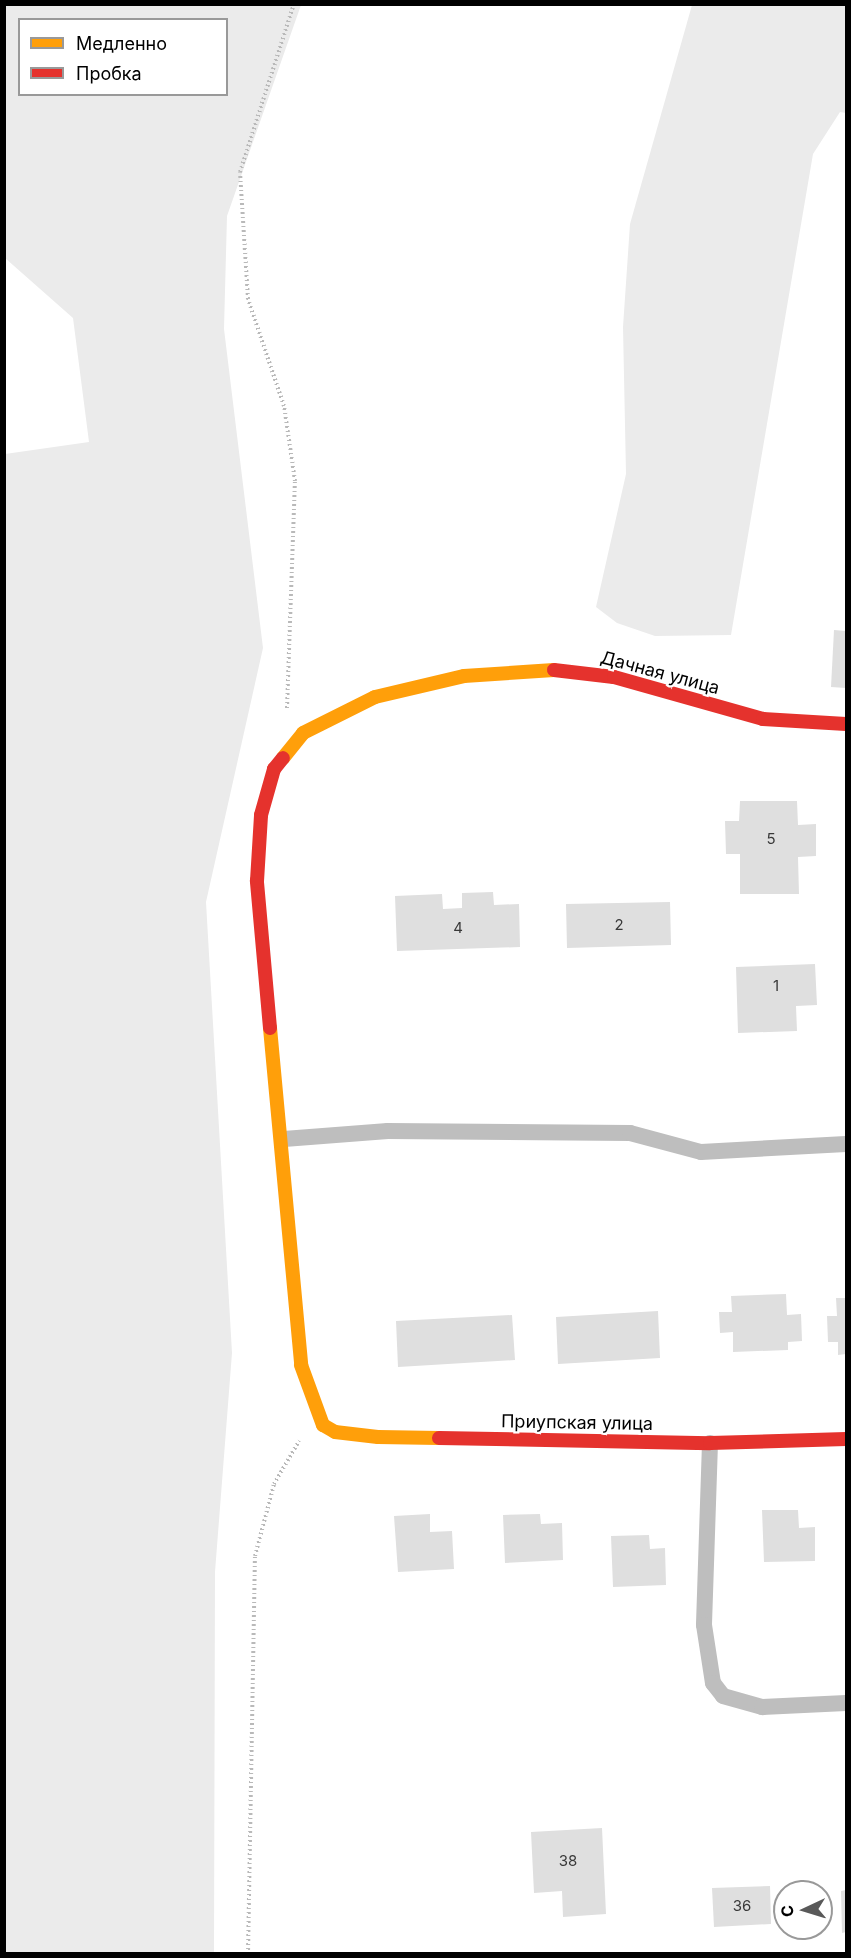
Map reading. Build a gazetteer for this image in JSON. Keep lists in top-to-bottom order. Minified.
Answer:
{"streets":{"street":["Дачная улица","Приупская улица"]},"crossings":[["Дачная улица","Приупская улица"]],"house_numbers":["5","2","4","1","38","36"],"legend":["Медленно","Пробка"],"north":"left"}
